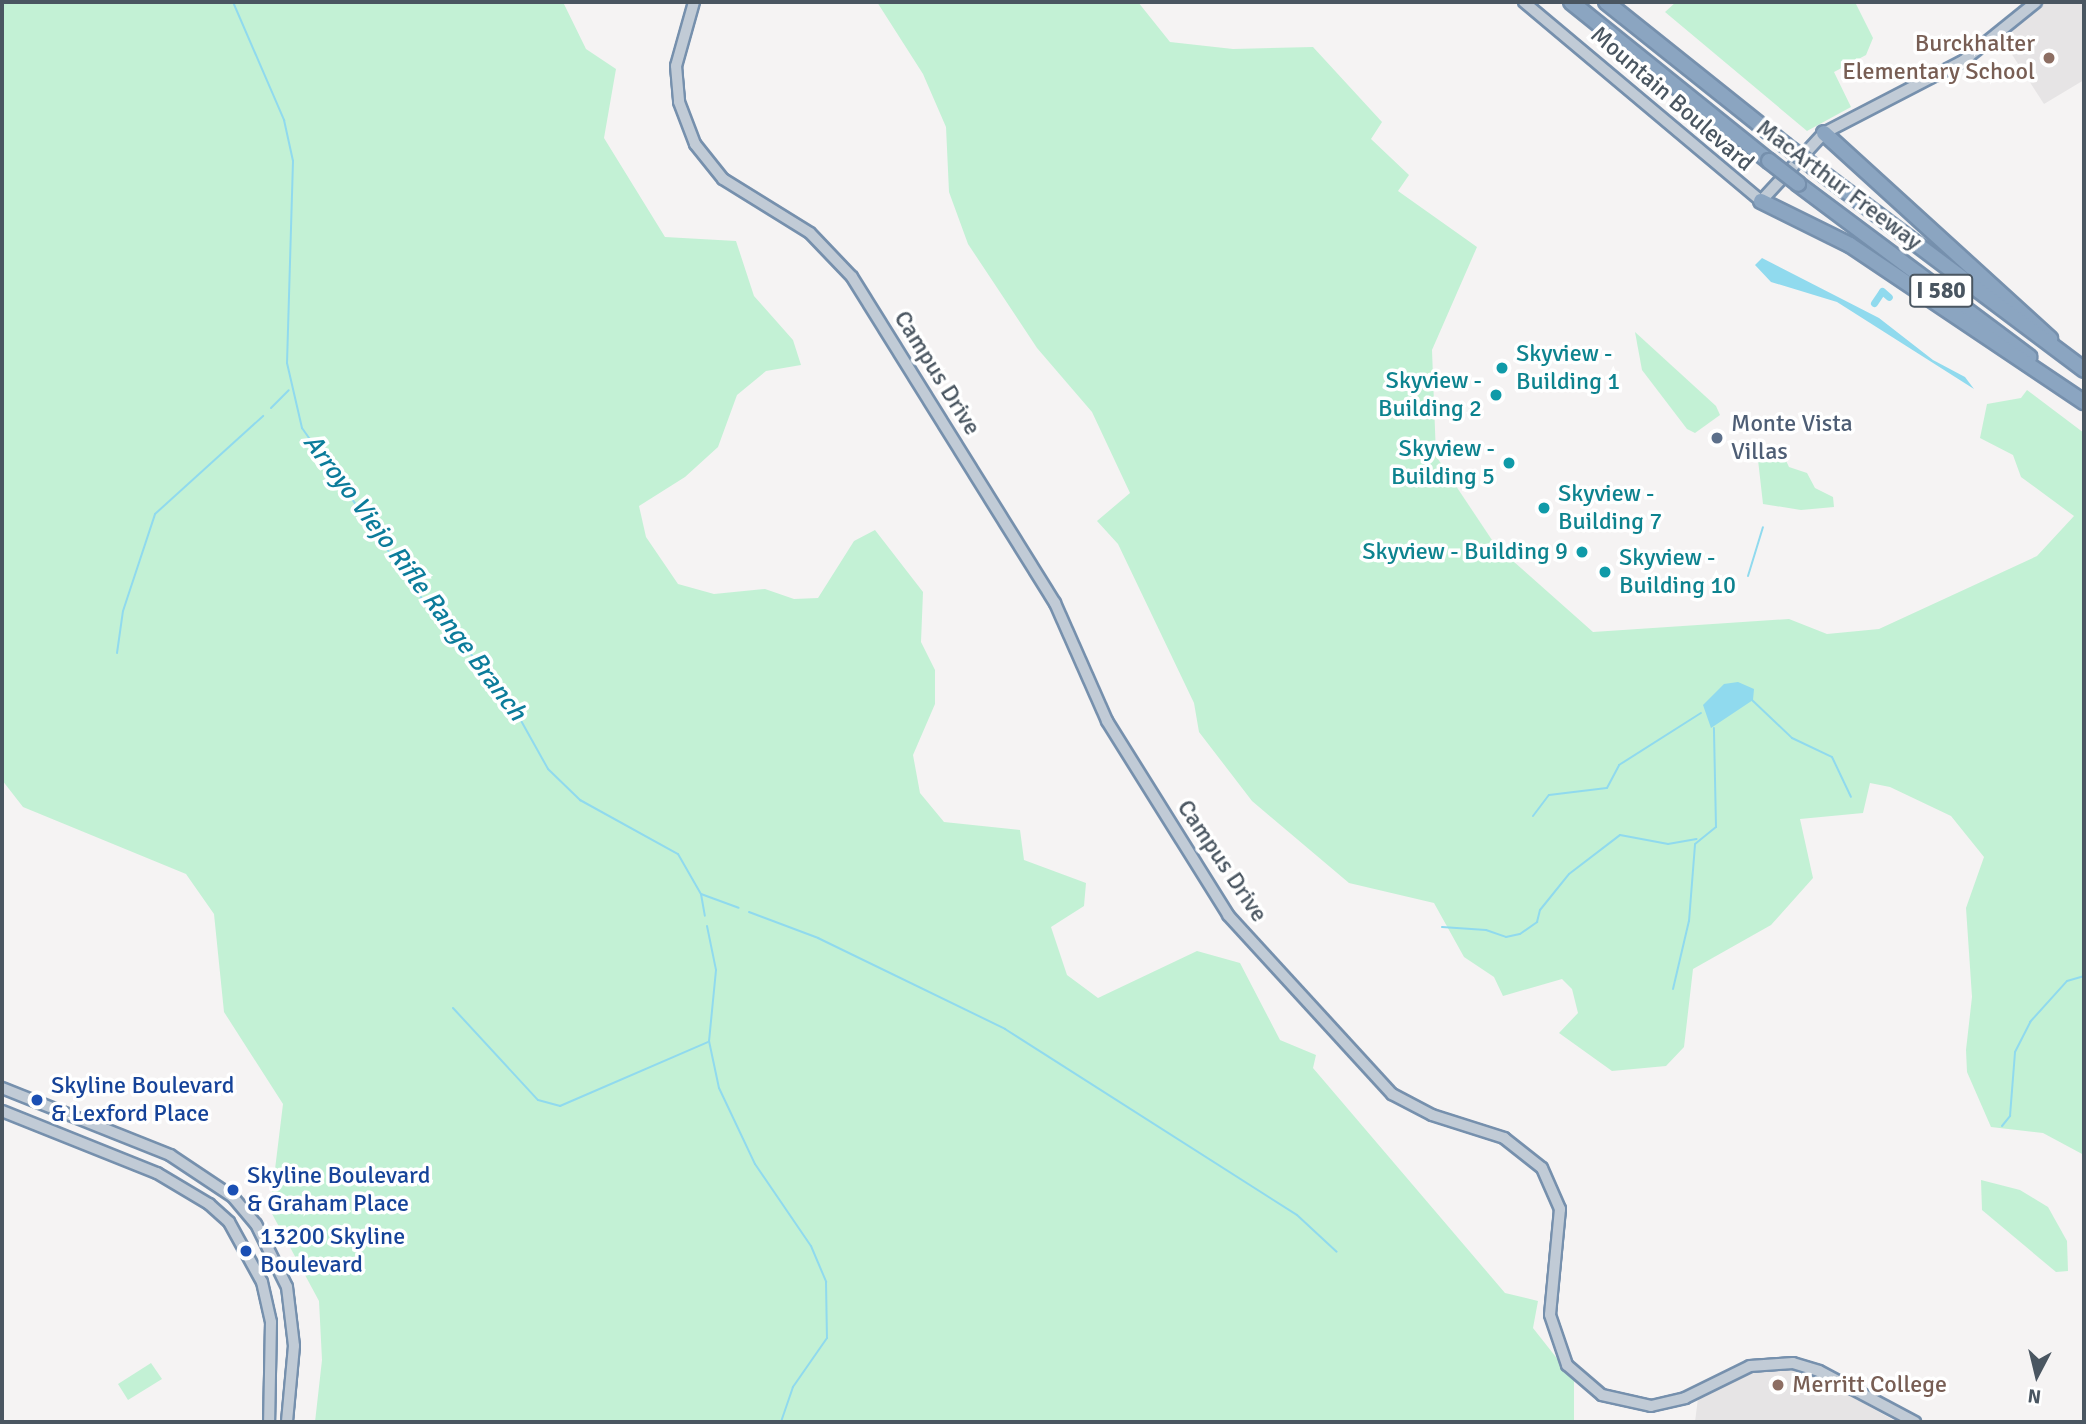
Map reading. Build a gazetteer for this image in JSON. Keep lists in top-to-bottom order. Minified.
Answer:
{"streets":{"highway":["MacArthur Freeway","I 580"],"street":["Mountain Boulevard","Campus Drive"]},"water":["Arroyo Viejo Rifle Range Branch"],"places":["Burckhalter Elementary School","Skyview - Building 1","Skyview - Building 2","Monte Vista Villas","Skyview - Building 5","Skyview - Building 7","Skyview - Building 9","Skyview - Building 10","Skyline Boulevard & Lexford Place","Skyline Boulevard & Graham Place","13200 Skyline Boulevard","Merritt College"],"north":"bottom"}
